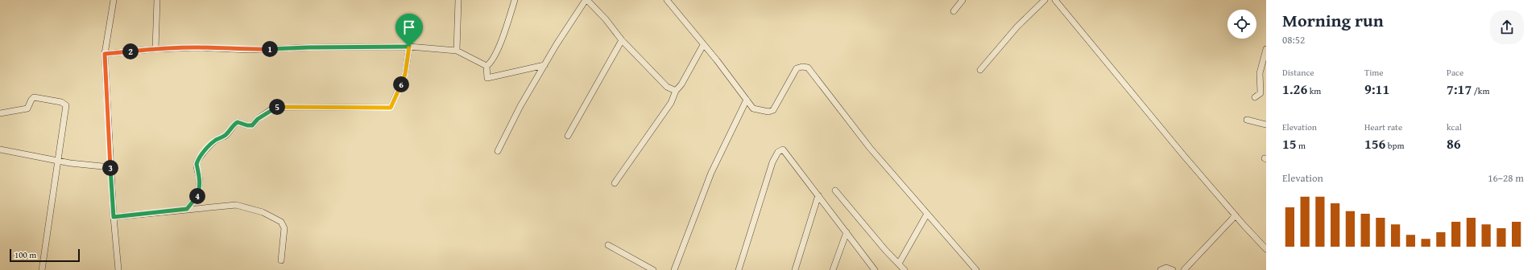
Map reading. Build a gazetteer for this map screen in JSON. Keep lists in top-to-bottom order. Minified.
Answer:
{"scale_bar":"100 m","page":{"heading":["Morning run","08:52"],"pins":["1","2","6","5","3","4"],"stats":[["Distance","1.26 km"],["Time","9:11"],["Pace","7:17 /km"],["Elevation","15 m"],["Heart rate","156 bpm"],["kcal","86"]],"chart":["Elevation","16–28 m"],"scale":"100 m"}}
